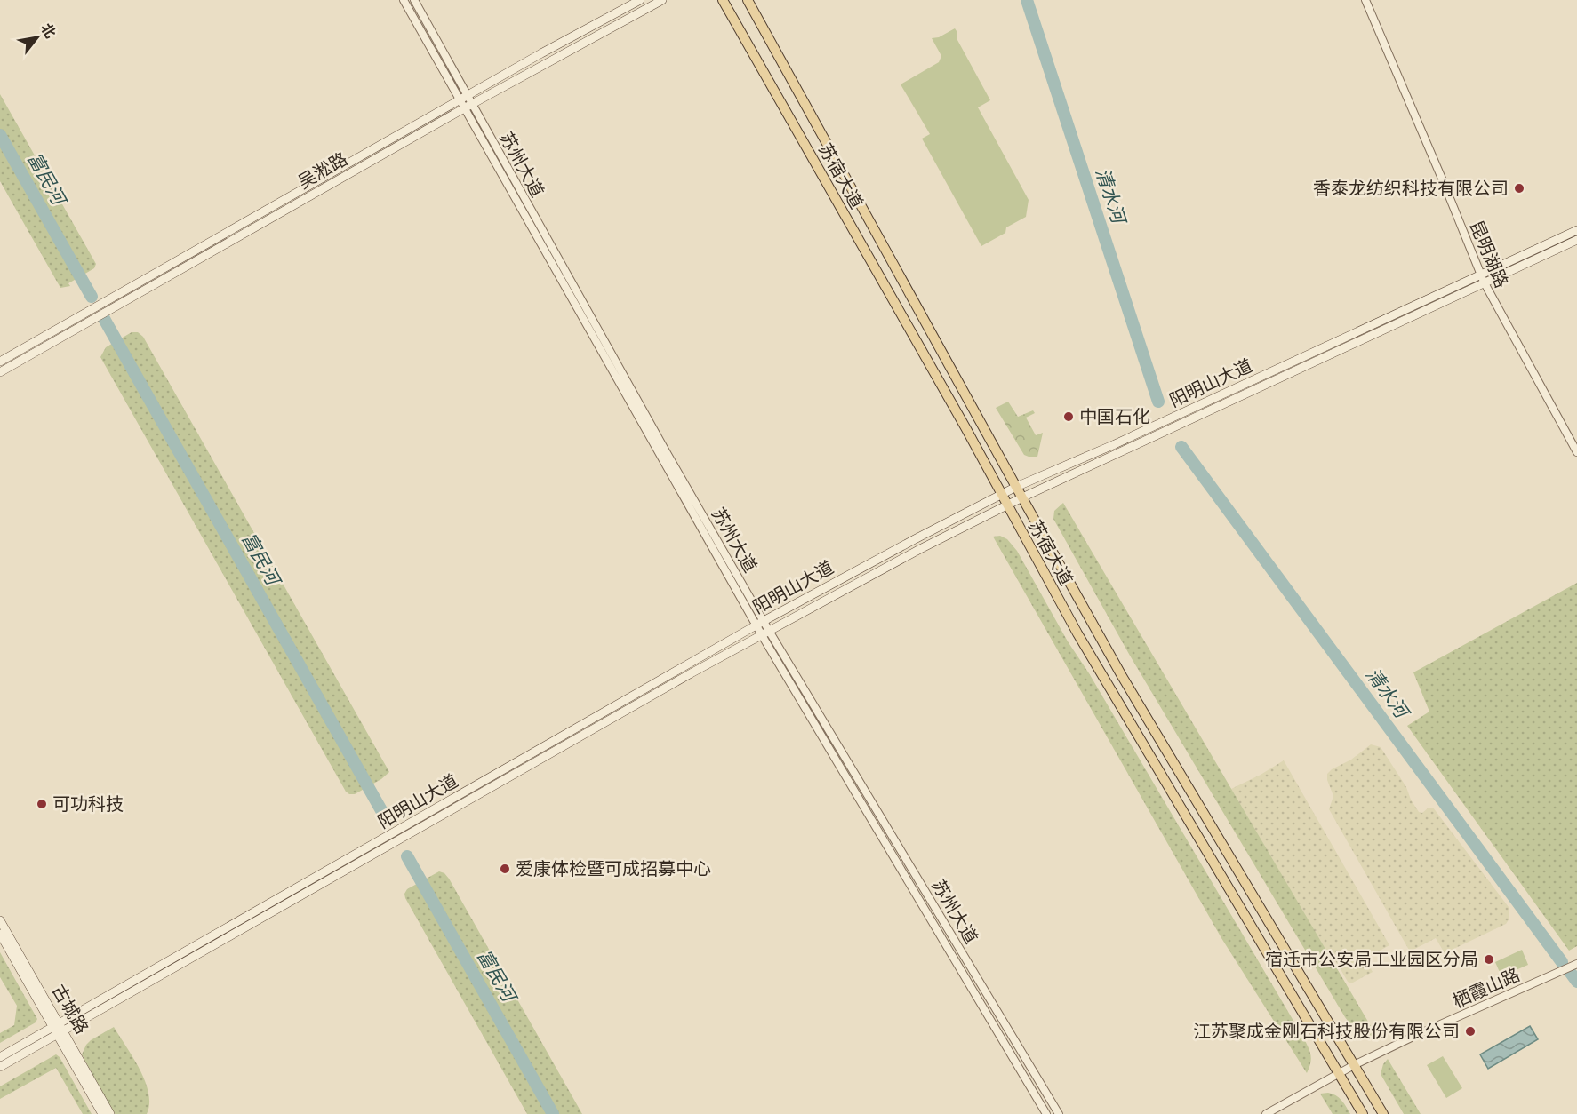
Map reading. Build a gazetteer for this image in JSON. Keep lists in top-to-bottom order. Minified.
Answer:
{"streets":{"main road":["吴淞路","苏宿大道","阳明山大道","古城路"],"street":["苏州大道","昆明湖路","栖霞山路"]},"crossings":[["苏州大道","吴淞路"],["苏州大道","阳明山大道"],["苏宿大道","阳明山大道"],["苏宿大道","栖霞山路"],["昆明湖路","阳明山大道"],["阳明山大道","古城路"]],"water":["富民河","清水河"],"places":["香泰龙纺织科技有限公司","中国石化","可功科技","爱康体检暨可成招募中心","宿迁市公安局工业园区分局","江苏聚成金刚石科技股份有限公司"],"north":"top right"}
